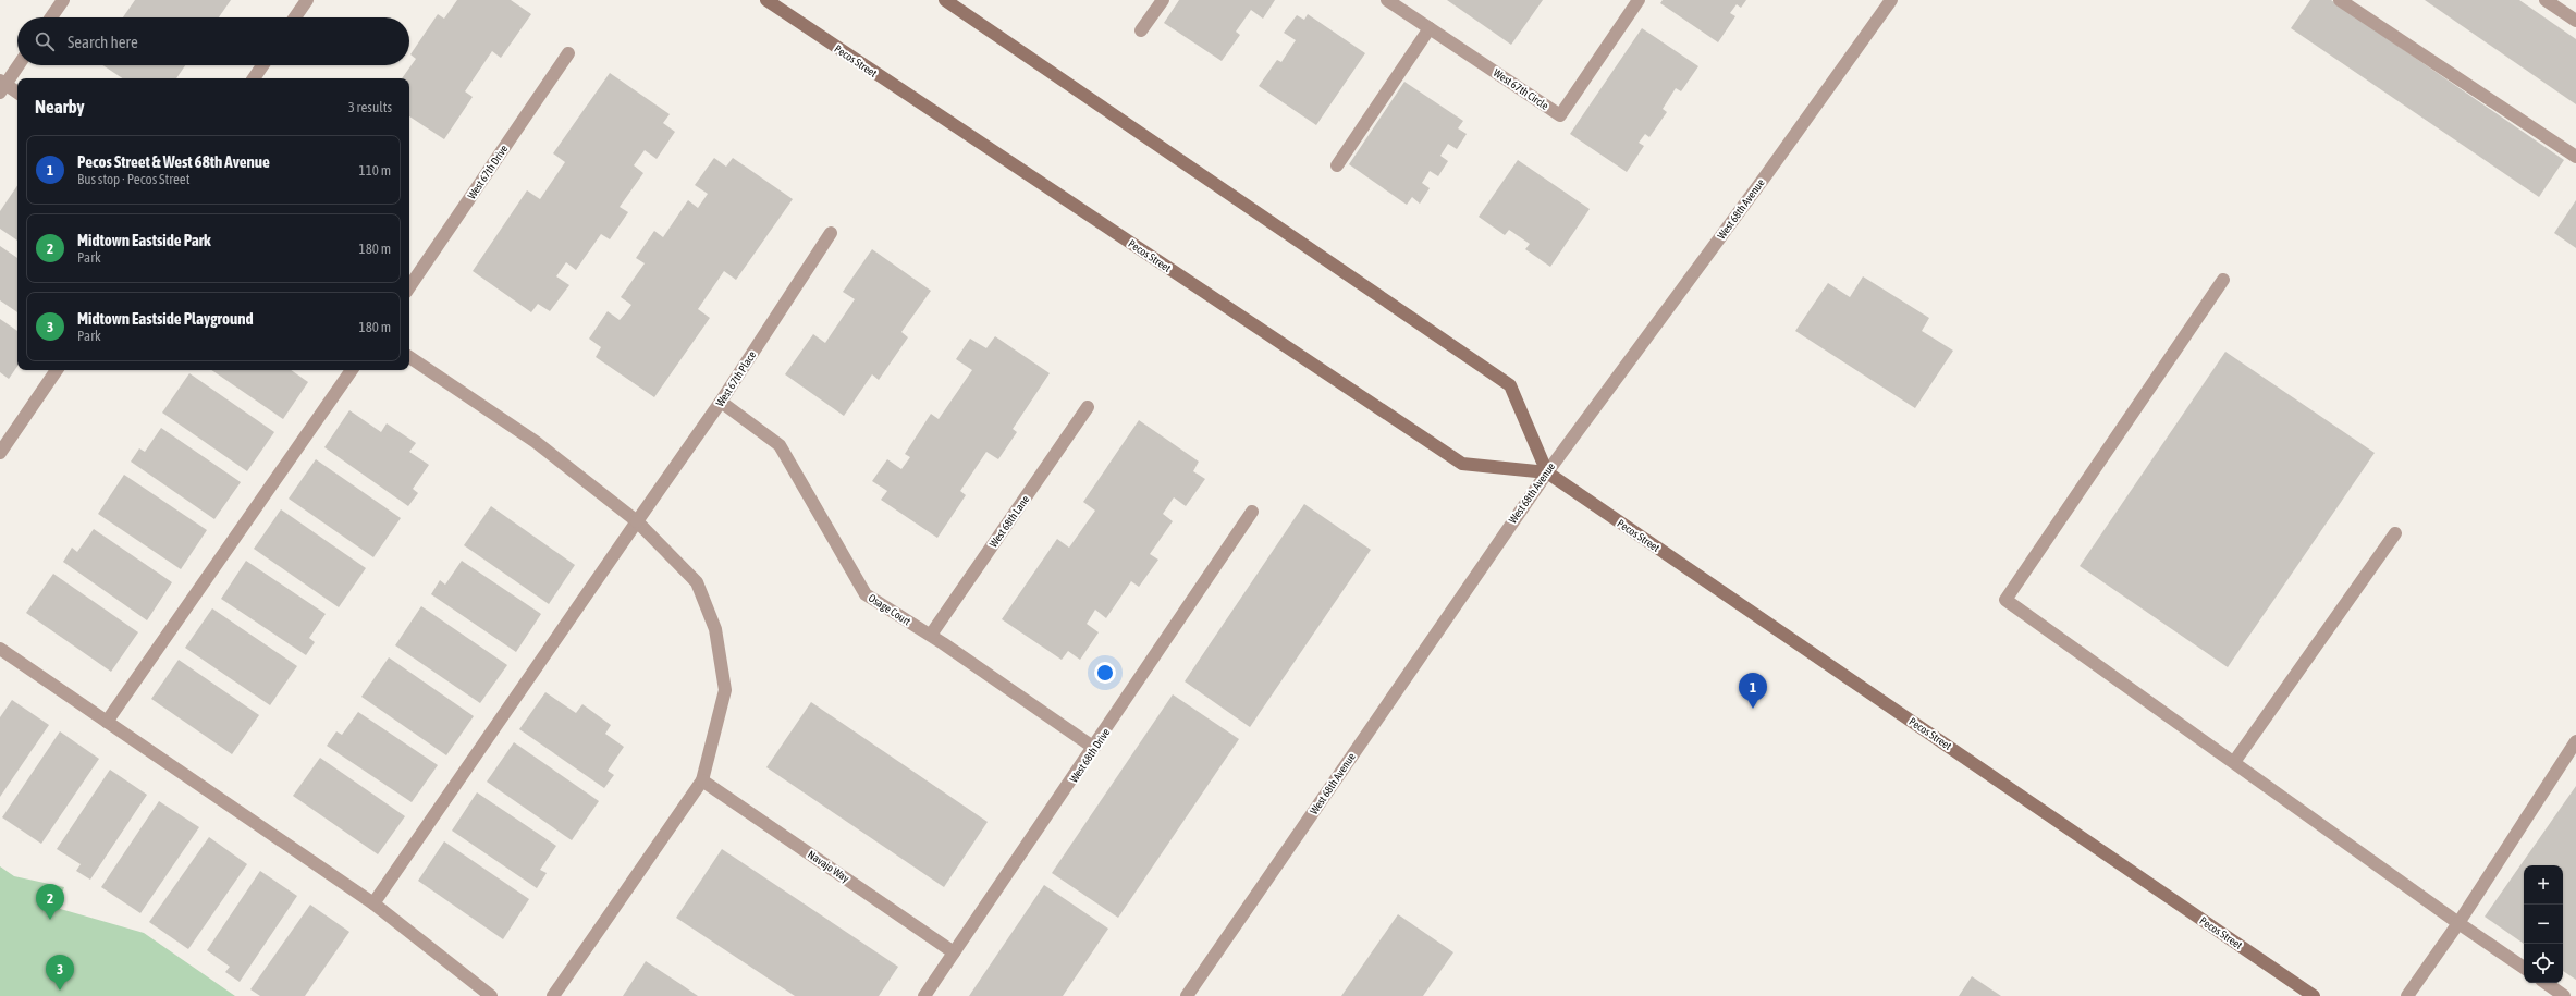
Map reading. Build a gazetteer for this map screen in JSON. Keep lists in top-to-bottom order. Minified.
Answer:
{"streets":{"main road":["Pecos Street"],"street":["West 67th Circle","West 67th Drive","West 68th Avenue","West 67th Place","West 68th Lane","Osage Court","West 68th Drive","Navajo Way"]},"crossings":[["Pecos Street","West 68th Avenue"],["West 67th Place","Osage Court"],["West 68th Lane","Osage Court"],["Osage Court","West 68th Drive"],["West 68th Drive","Navajo Way"]],"page":{"search":"Search here","heading":["Nearby","3 results"],"list":[{"mark":"1","name":"Pecos Street & West 68th Avenue","note":"Bus stop · Pecos Street","value":"110 m"},{"mark":"2","name":"Midtown Eastside Park","note":"Park","value":"180 m"},{"mark":"3","name":"Midtown Eastside Playground","note":"Park","value":"180 m"}],"pins":["1","2","3"],"map_buttons":["+","−"]}}
